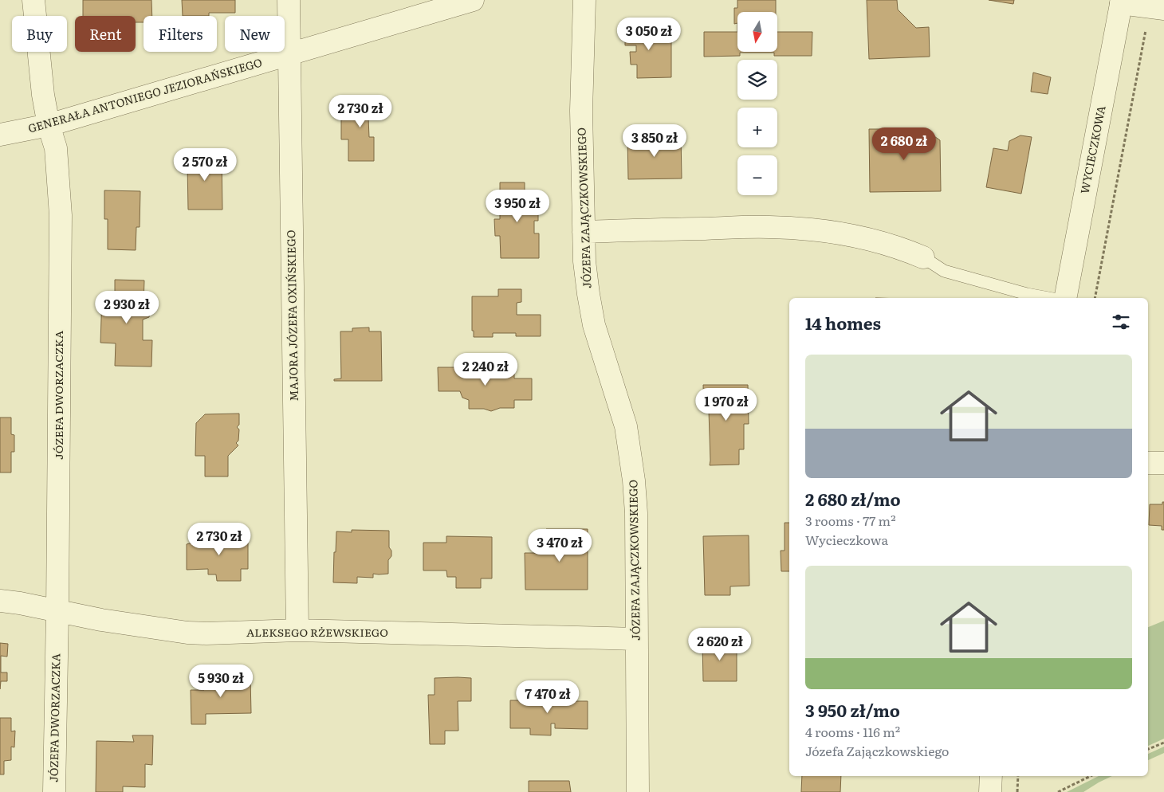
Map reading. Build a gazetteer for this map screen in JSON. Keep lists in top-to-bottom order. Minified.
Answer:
{"streets":{"street":["GENERAŁA ANTONIEGO JEZIORAŃSKIEGO","WYCIECZKOWA","JÓZEFA ZAJĄCZKOWSKIEGO","MAJORA JÓZEFA OXIŃSKIEGO","JÓZEFA DWORZACZKA","ALEKSEGO RŻEWSKIEGO"]},"crossings":[["GENERAŁA ANTONIEGO JEZIORAŃSKIEGO","MAJORA JÓZEFA OXIŃSKIEGO"],["GENERAŁA ANTONIEGO JEZIORAŃSKIEGO","JÓZEFA DWORZACZKA"],["JÓZEFA ZAJĄCZKOWSKIEGO","ALEKSEGO RŻEWSKIEGO"],["MAJORA JÓZEFA OXIŃSKIEGO","ALEKSEGO RŻEWSKIEGO"],["JÓZEFA DWORZACZKA","ALEKSEGO RŻEWSKIEGO"]],"north":"bottom","page":{"map_buttons":["+","−"],"chip":["Buy","Rent","Filters","New"],"price":["3 050 zł","2 730 zł","3 850 zł","2 680 zł","2 570 zł","3 950 zł","2 930 zł","2 240 zł","1 970 zł","2 730 zł","3 470 zł","2 620 zł","5 930 zł","7 470 zł"],"heading":"14 homes","list":[{"name":"2 680 zł/mo","note":"3 rooms · 77 m² · Wycieczkowa"},{"name":"3 950 zł/mo","note":"4 rooms · 116 m² · Józefa Zajączkowskiego"}]}}
